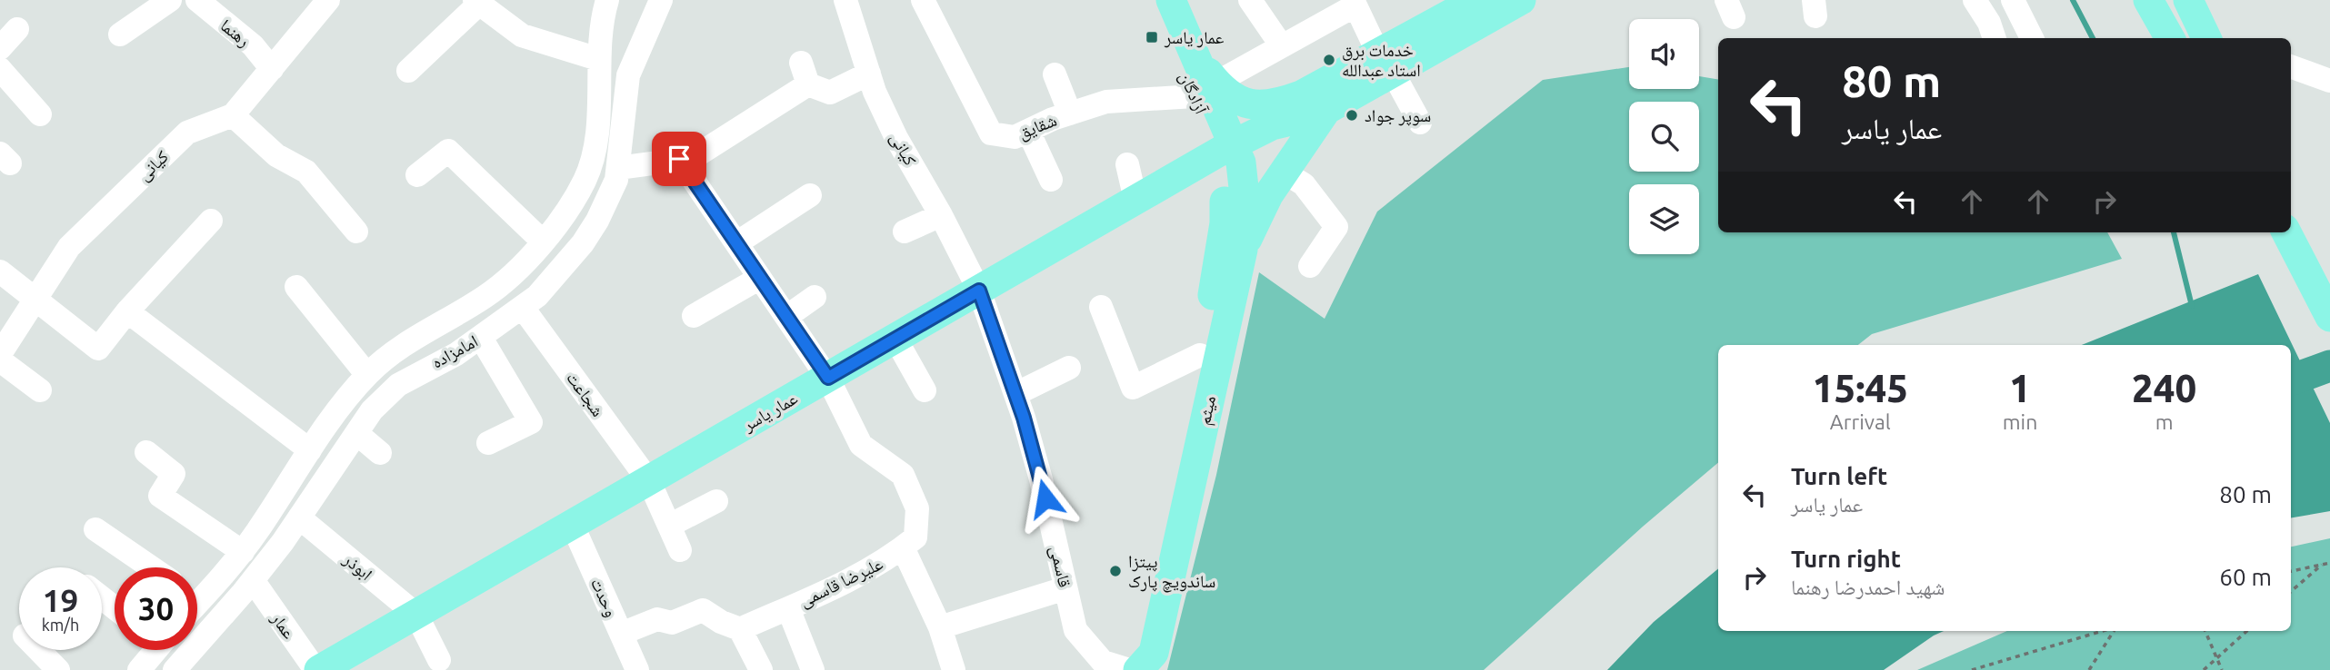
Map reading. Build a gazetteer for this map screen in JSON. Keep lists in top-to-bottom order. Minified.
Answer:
{"streets":{"main road":["آزادگان","میثم","عمار یاسر"],"street":["رهنما","شقایق","کیانی","امامزاده","شجاعت","ابوذر","قاسمی","علیرضا قاسمی","وحدت","عمار"]},"crossings":[["رهنما","کیانی"],["آزادگان","شقایق"],["آزادگان","میثم"],["آزادگان","عمار یاسر"],["کیانی","عمار یاسر"],["کیانی","قاسمی"],["امامزاده","شجاعت"],["امامزاده","ابوذر"],["امامزاده","عمار"],["شجاعت","عمار یاسر"],["میثم","عمار یاسر"],["عمار یاسر","ابوذر"],["عمار یاسر","قاسمی"],["عمار یاسر","علیرضا قاسمی"],["عمار یاسر","وحدت"],["عمار یاسر","عمار"]],"places":{"transit":["عمار یاسر"],"other":["خدمات برق استاد عبدالله","سوپر جواد","پیتزا ساندویچ پارک"]},"page":{"turn":["80 m","عمار یاسر"],"eta":["15:45","Arrival","1","min","240","m"],"list":[{"name":"Turn left","note":"عمار یاسر","value":"80 m"},{"name":"Turn right","note":"شهید احمدرضا رهنما","value":"60 m"}],"speed":"19 km/h","limit":"30"}}
